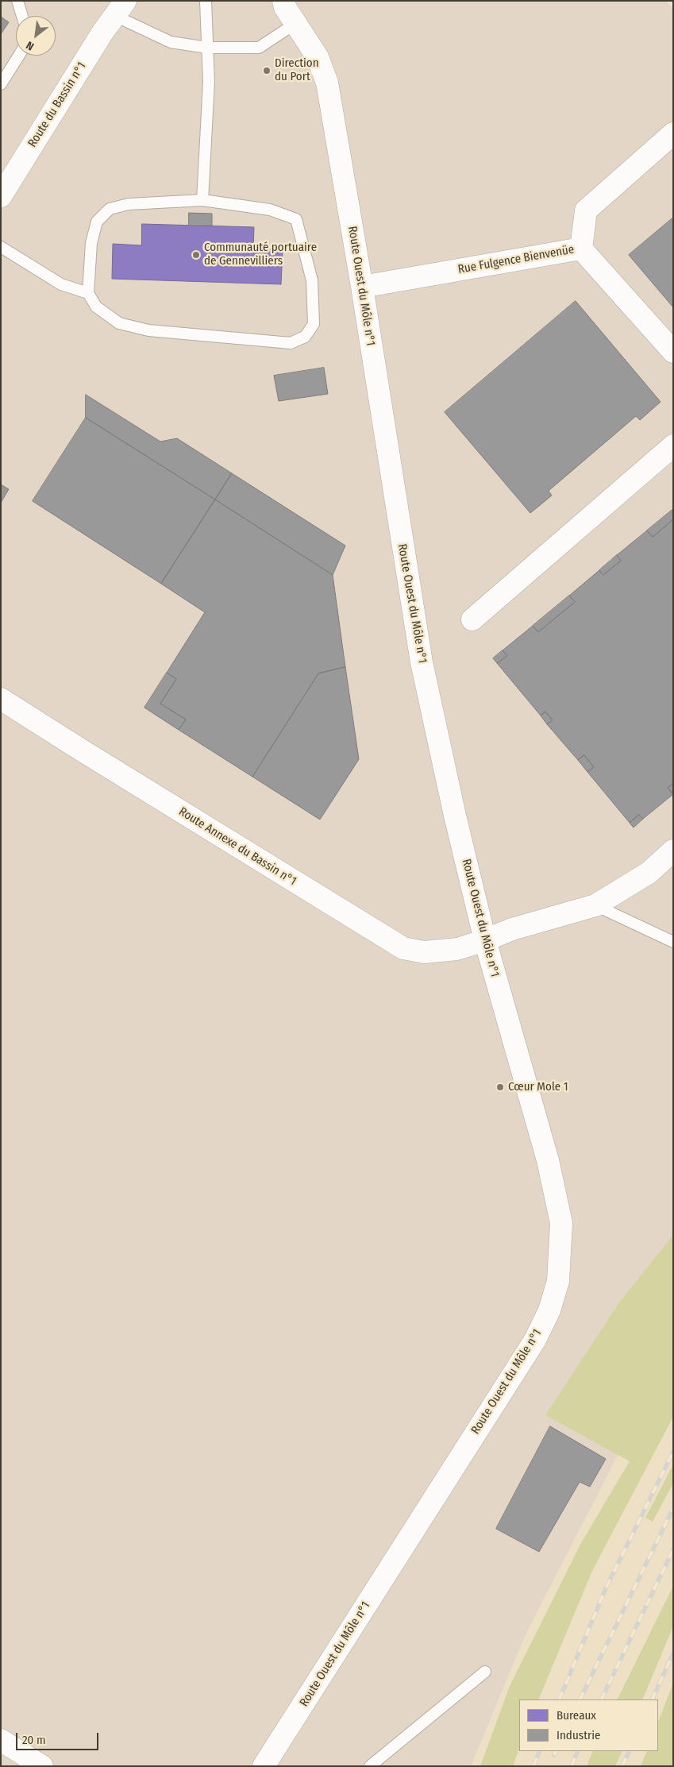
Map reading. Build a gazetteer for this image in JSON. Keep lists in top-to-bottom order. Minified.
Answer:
{"streets":{"street":["Route du Bassin n°1","Rue Fulgence Bienvenüe","Route Ouest du Môle n°1","Route Annexe du Bassin n°1"]},"crossings":[["Rue Fulgence Bienvenüe","Route Ouest du Môle n°1"],["Route Ouest du Môle n°1","Route Annexe du Bassin n°1"]],"places":["Direction du Port","Communauté portuaire de Gennevilliers","Cœur Mole 1"],"legend":["Bureaux","Industrie"],"scale_bar":"20 m","north":"bottom left"}
